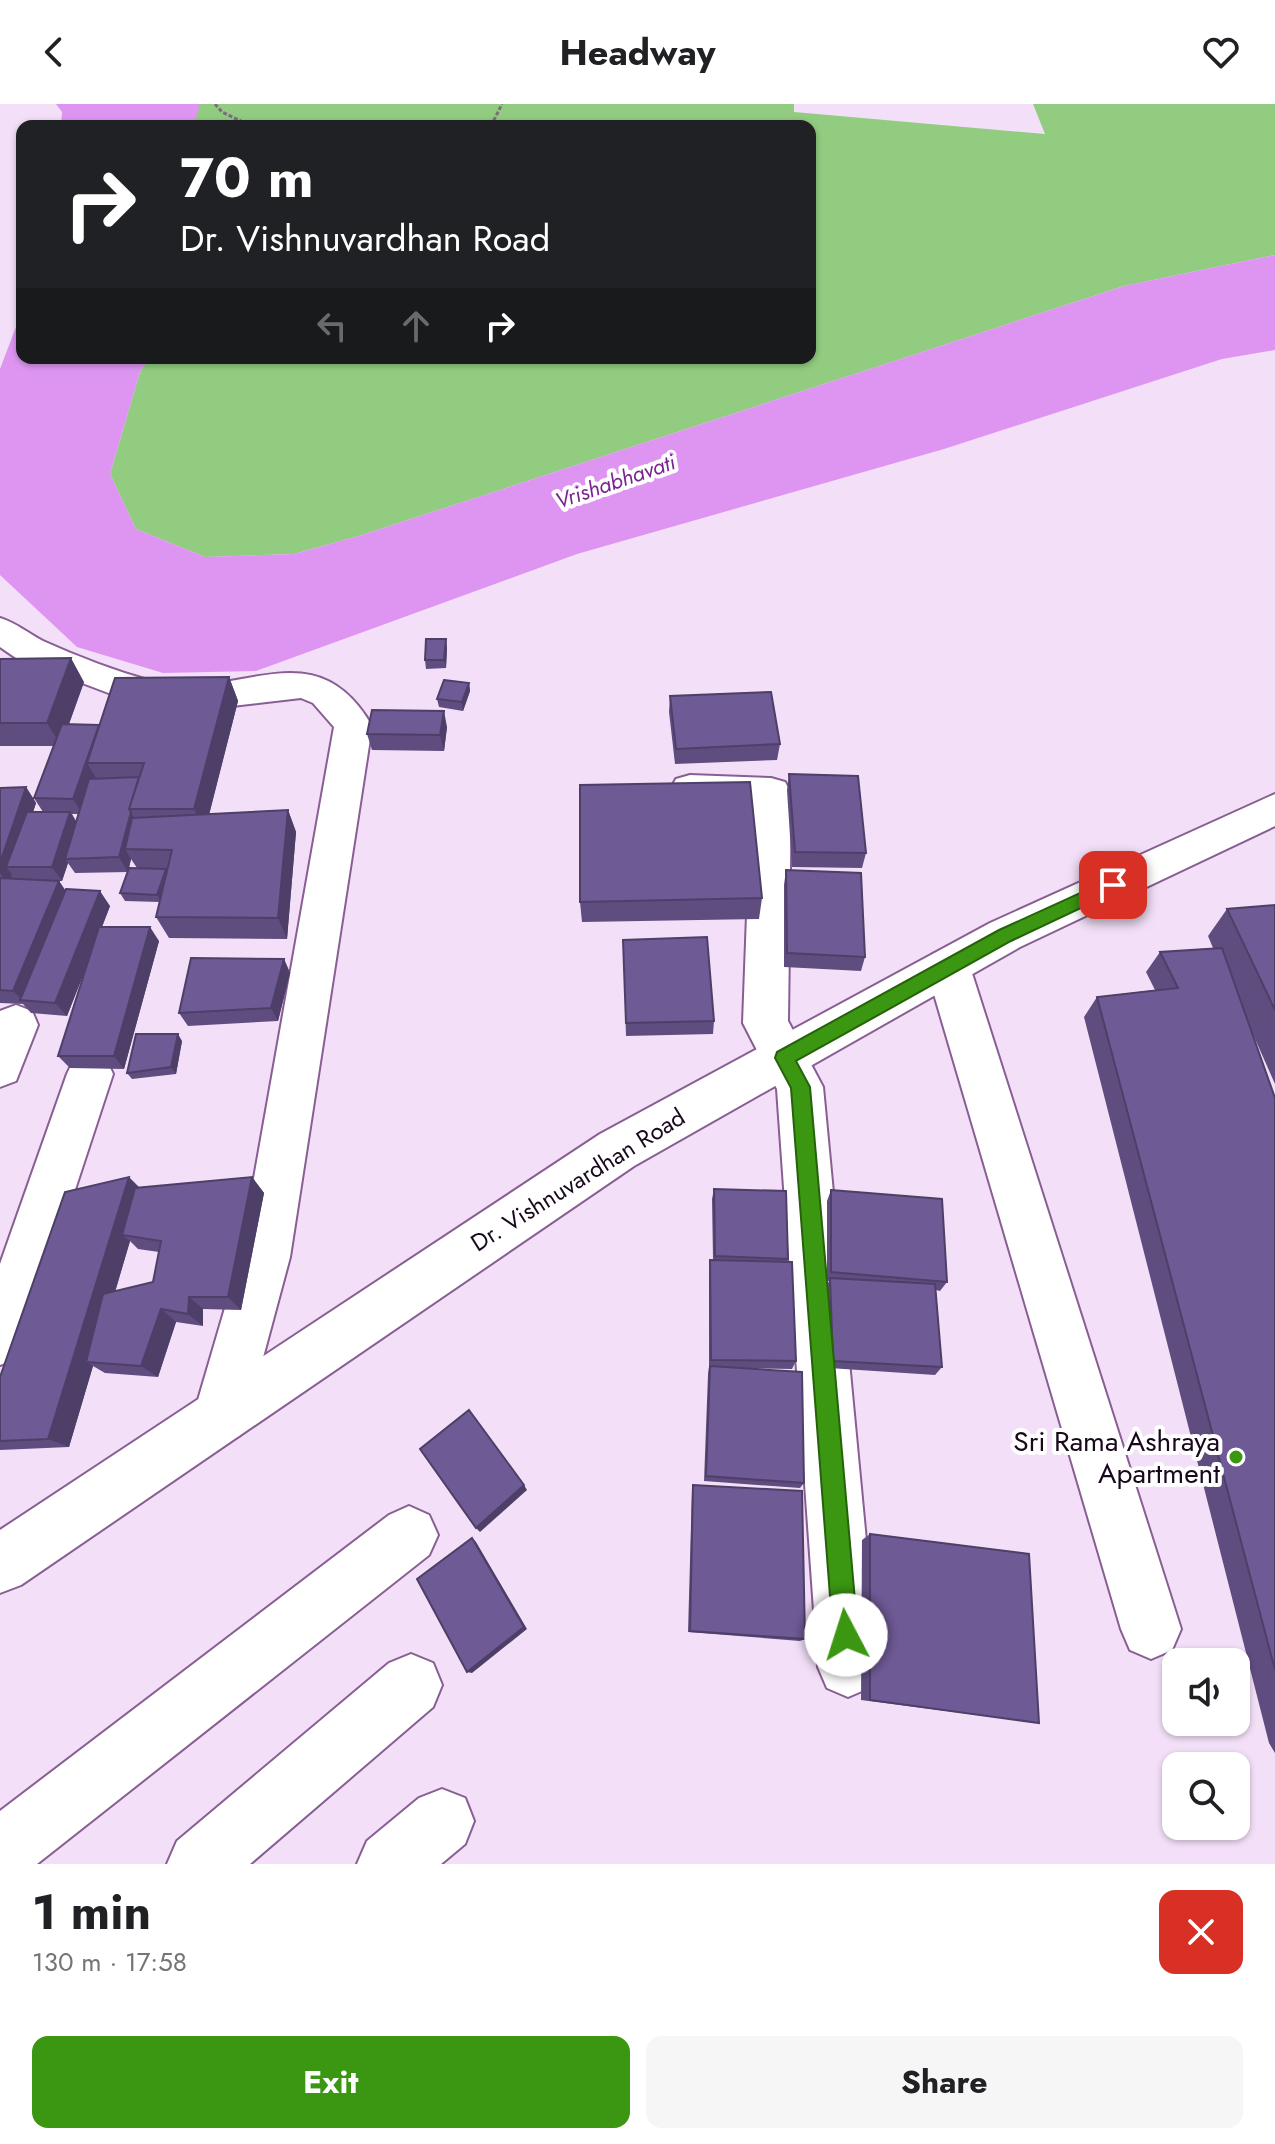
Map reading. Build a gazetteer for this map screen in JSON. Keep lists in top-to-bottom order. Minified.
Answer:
{"streets":{"street":["Dr. Vishnuvardhan Road"]},"water":["Vrishabhavati"],"places":["Sri Rama Ashraya Apartment"],"page":{"header":"Headway","turn":["70 m","Dr. Vishnuvardhan Road"],"heading":["1 min","130 m · 17:58"],"buttons":["Exit","Share"]}}
